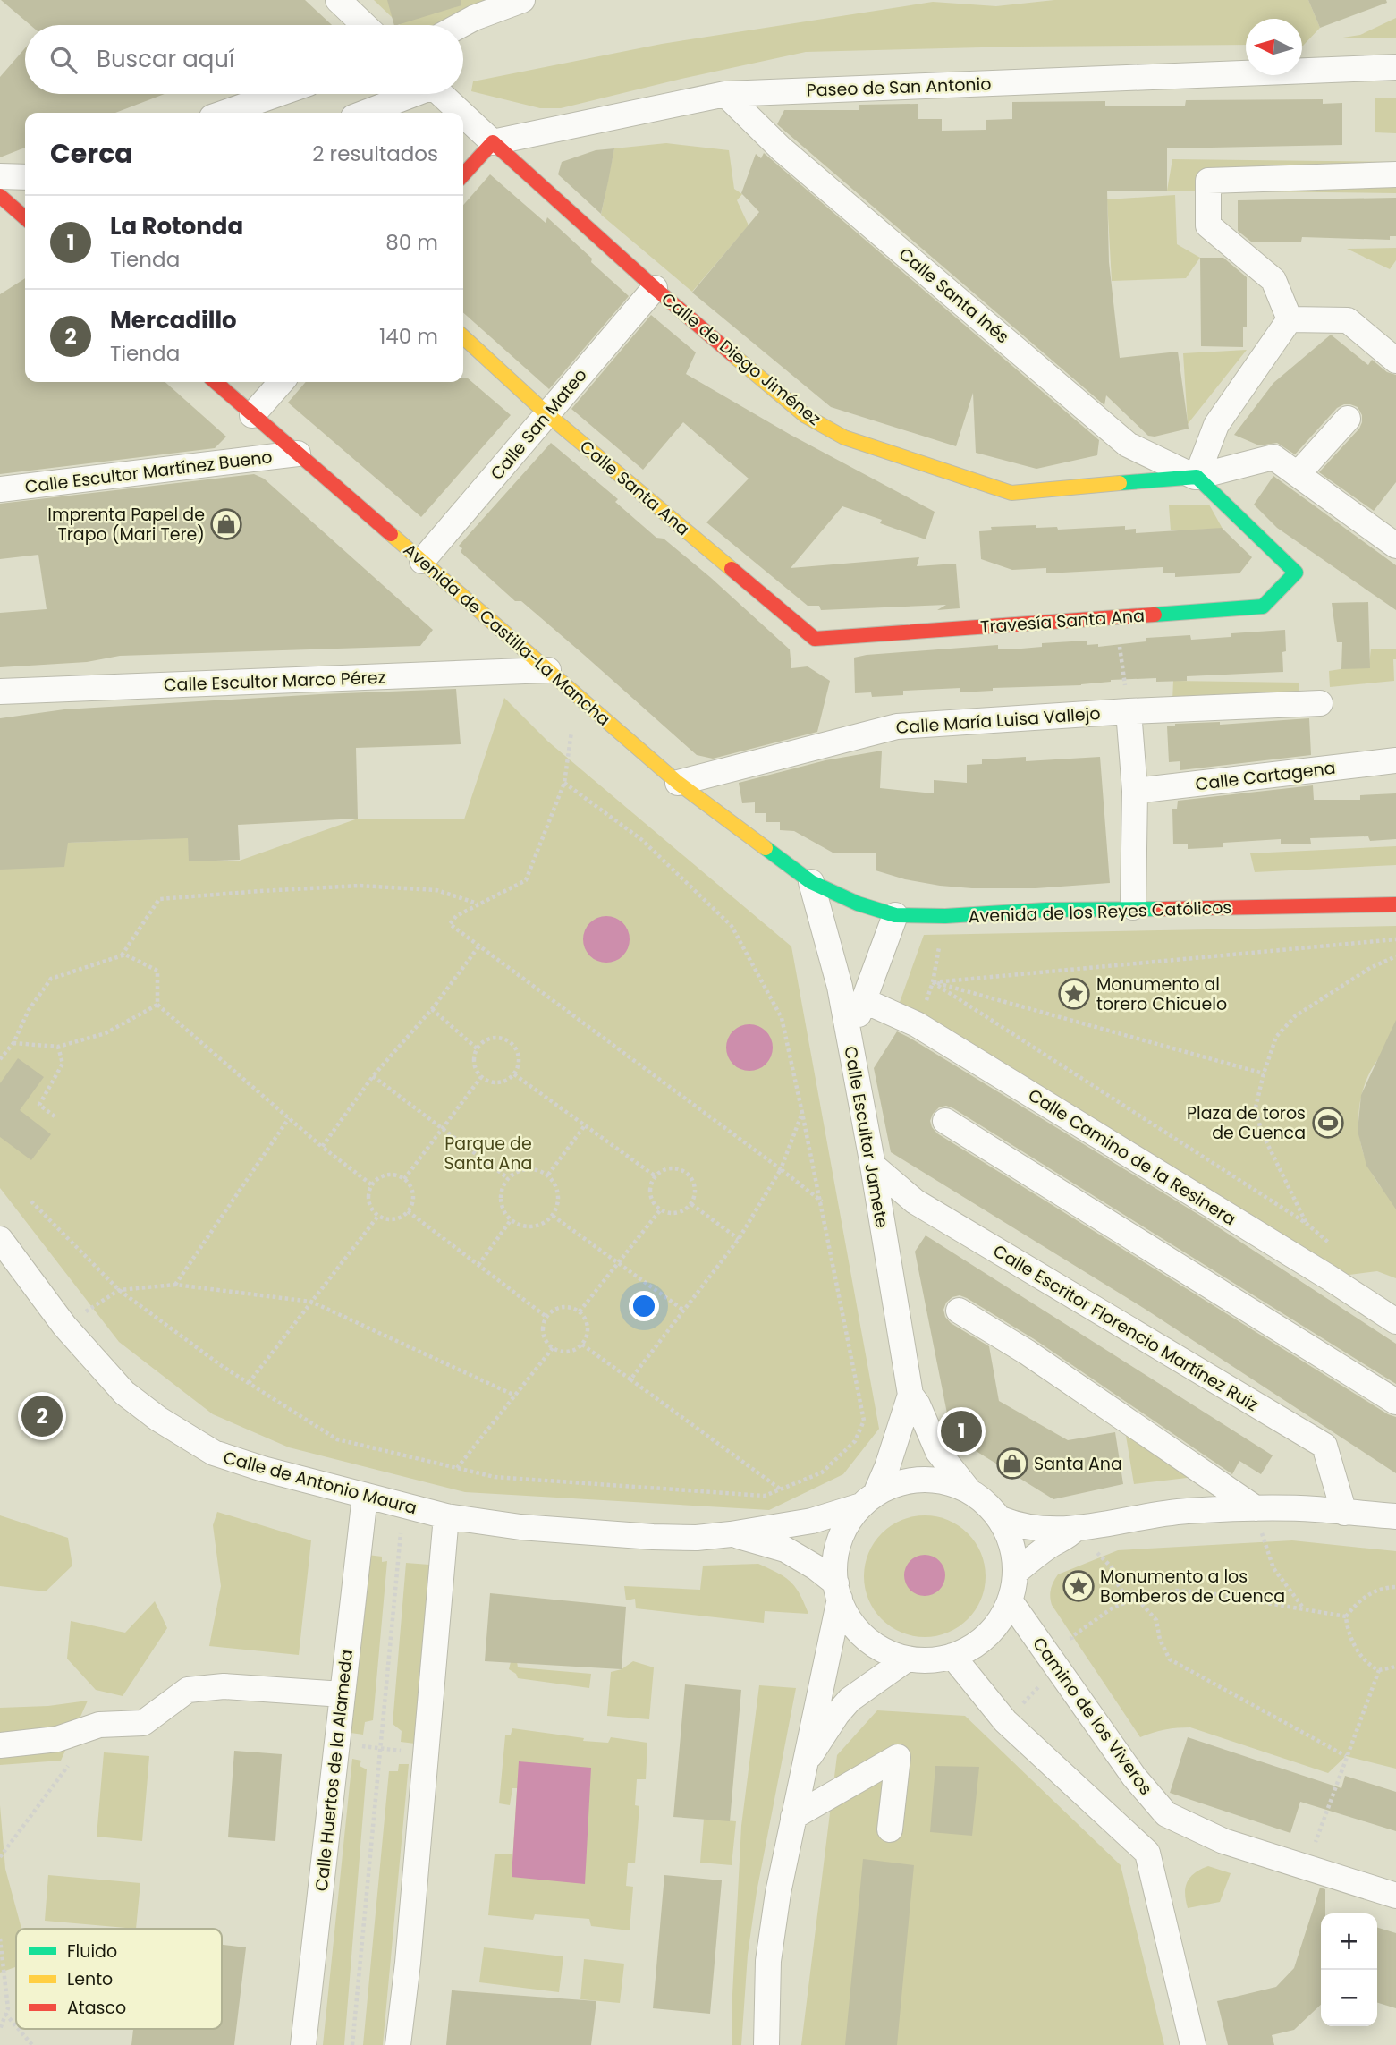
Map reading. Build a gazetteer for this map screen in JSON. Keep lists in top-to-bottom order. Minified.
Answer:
{"streets":{"street":["Paseo de San Antonio","Calle Santa Inés","Calle de Diego Jiménez","Calle San Mateo","Calle Escultor Martínez Bueno","Calle Santa Ana","Travesía Santa Ana","Avenida de Castilla-La Mancha","Calle Escultor Marco Pérez","Calle María Luisa Vallejo","Calle Cartagena","Avenida de los Reyes Católicos","Calle Escultor Jamete","Calle Camino de la Resinera","Calle Escritor Florencio Martínez Ruiz","Calle de Antonio Maura","Camino de los Viveros","Calle Huertos de la Alameda"]},"crossings":[["Paseo de San Antonio","Calle Santa Inés"],["Paseo de San Antonio","Calle de Diego Jiménez"],["Calle Santa Inés","Calle de Diego Jiménez"],["Calle Santa Inés","Travesía Santa Ana"],["Calle de Diego Jiménez","Calle San Mateo"],["Calle de Diego Jiménez","Travesía Santa Ana"],["Calle San Mateo","Calle Santa Ana"],["Calle San Mateo","Avenida de Castilla-La Mancha"],["Calle Escultor Martínez Bueno","Avenida de Castilla-La Mancha"],["Calle Santa Ana","Travesía Santa Ana"],["Avenida de Castilla-La Mancha","Calle Escultor Marco Pérez"],["Avenida de Castilla-La Mancha","Calle María Luisa Vallejo"],["Avenida de Castilla-La Mancha","Avenida de los Reyes Católicos"],["Avenida de Castilla-La Mancha","Calle Escultor Jamete"],["Avenida de los Reyes Católicos","Calle Escultor Jamete"],["Calle Escultor Jamete","Calle Escritor Florencio Martínez Ruiz"],["Calle Escultor Jamete","Calle de Antonio Maura"],["Calle Escultor Jamete","Camino de los Viveros"],["Calle de Antonio Maura","Camino de los Viveros"],["Calle de Antonio Maura","Calle Huertos de la Alameda"]],"parks":["Parque de Santa Ana"],"places":{"shop":["Imprenta Papel de Trapo (Mari Tere)","Santa Ana"],"place":["Monumento al torero Chicuelo","Monumento a los Bomberos de Cuenca"],"sports":["Plaza de toros de Cuenca"]},"legend":["Fluido","Lento","Atasco"],"north":"left","page":{"search":"Buscar aquí","heading":["Cerca","2 resultados"],"list":[{"mark":"1","name":"La Rotonda","note":"Tienda","value":"80 m"},{"mark":"2","name":"Mercadillo","note":"Tienda","value":"140 m"}],"pins":["2","1"],"map_buttons":["+","−"]}}
